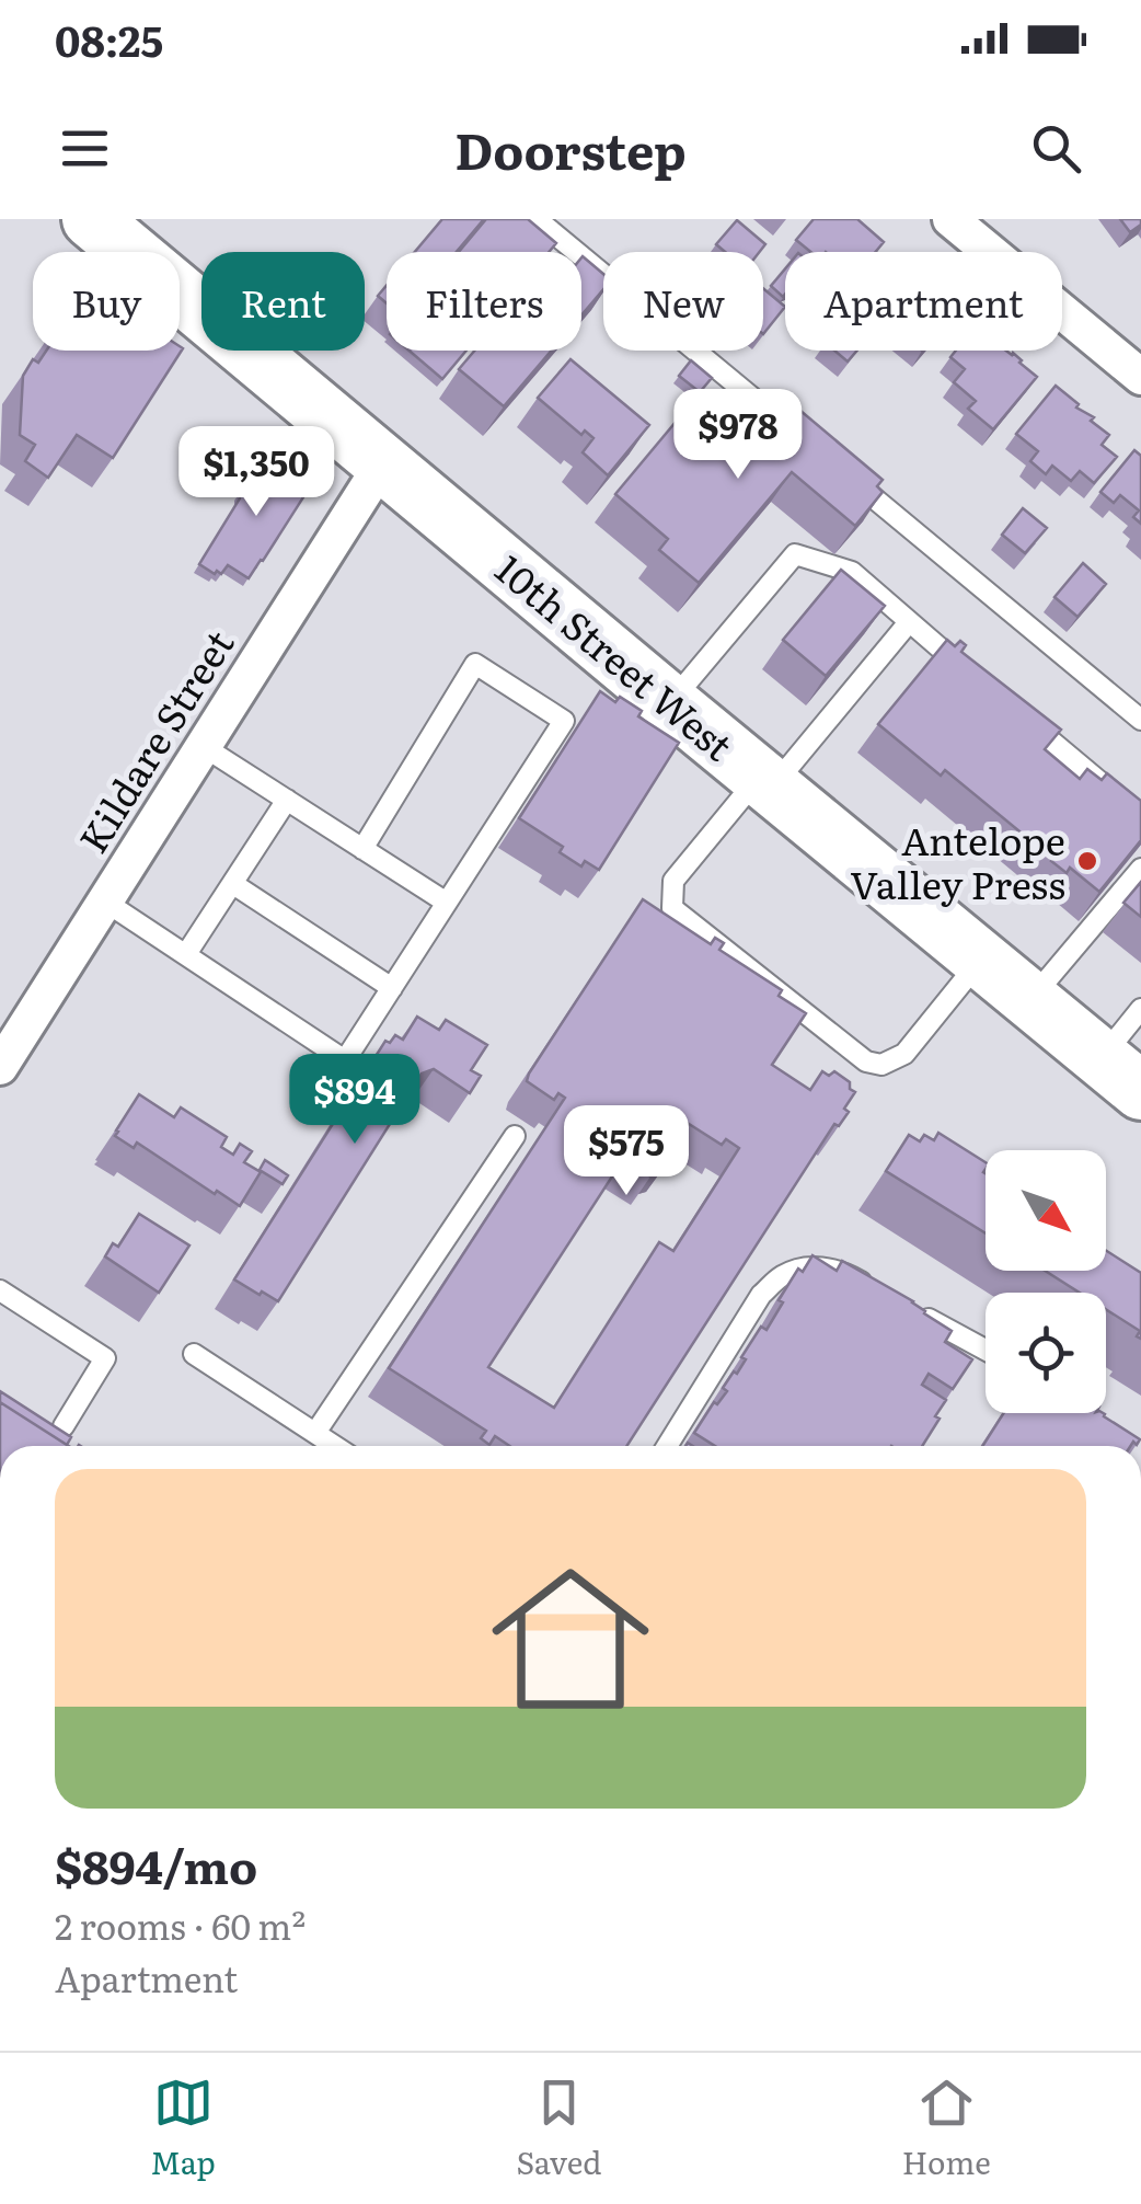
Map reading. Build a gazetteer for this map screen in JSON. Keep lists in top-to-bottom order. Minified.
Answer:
{"streets":{"main road":["10th Street West"],"street":["Kildare Street"]},"crossings":[["10th Street West","Kildare Street"]],"places":["Antelope Valley Press"],"north":"bottom right","page":{"status":"08:25","header":"Doorstep","chip":["Buy","Rent","Filters","New","Apartment"],"price":["$978","$1,350","$894","$575"],"list":[{"name":"$894/mo","note":"2 rooms · 60 m² · Apartment"}],"tabs":["Map","Saved","Home"]}}
